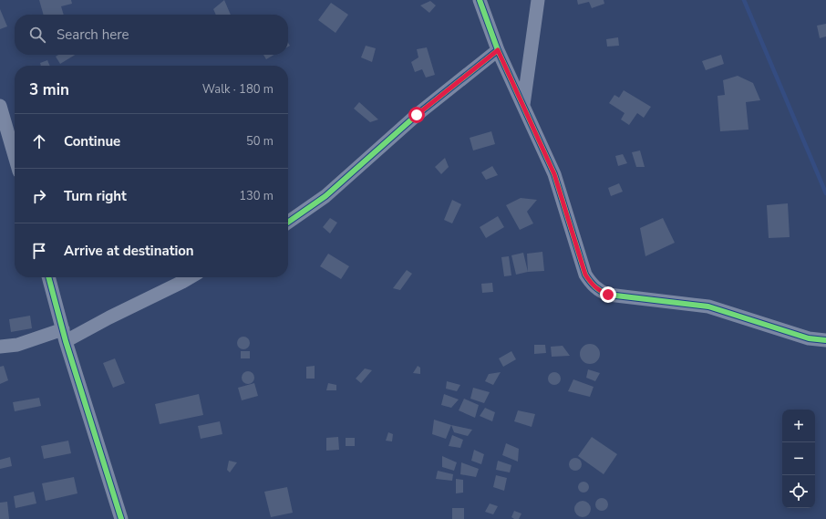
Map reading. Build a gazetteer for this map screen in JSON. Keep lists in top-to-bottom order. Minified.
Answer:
{"page":{"search":"Search here","heading":["3 min","Walk · 180 m"],"list":[["Continue","50 m"],["Turn right","130 m"],"Arrive at destination"],"map_buttons":["+","−"]}}
